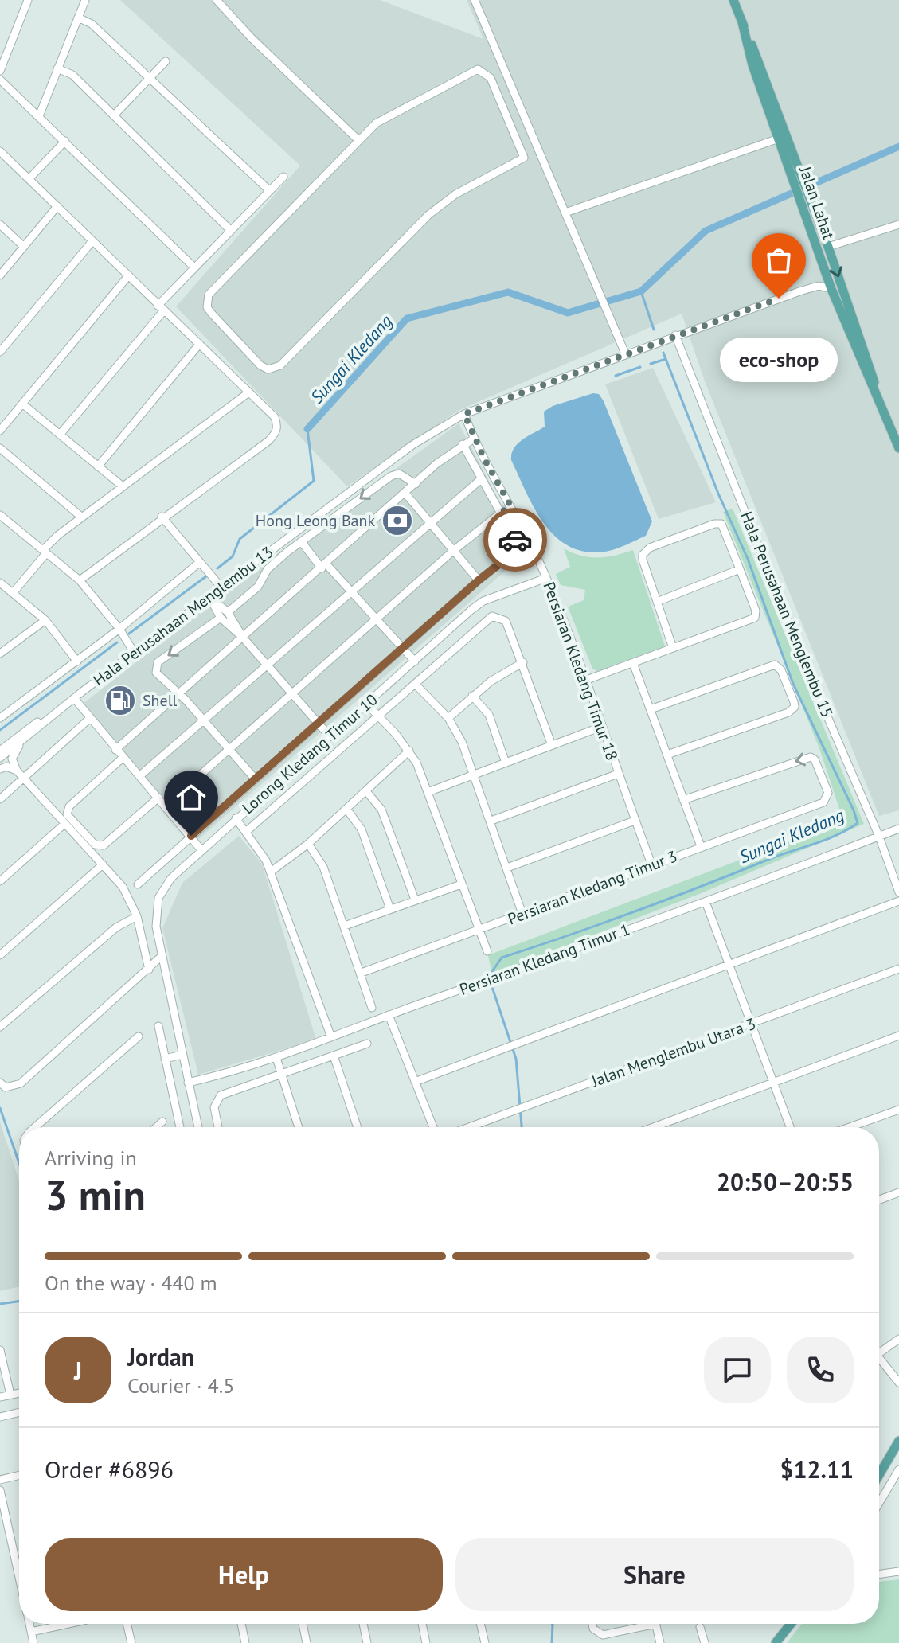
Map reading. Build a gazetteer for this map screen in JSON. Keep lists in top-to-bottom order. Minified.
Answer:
{"streets":{"main road":["Jalan Lahat"],"street":["Hala Perusahaan Menglembu 15","Hala Perusahaan Menglembu 13","Persiaran Kledang Timur 18","Lorong Kledang Timur 10","Persiaran Kledang Timur 3","Persiaran Kledang Timur 1","Jalan Menglembu Utara 3"]},"crossings":[["Hala Perusahaan Menglembu 15","Hala Perusahaan Menglembu 13"],["Hala Perusahaan Menglembu 15","Persiaran Kledang Timur 1"],["Hala Perusahaan Menglembu 13","Persiaran Kledang Timur 18"],["Persiaran Kledang Timur 18","Lorong Kledang Timur 10"],["Persiaran Kledang Timur 18","Persiaran Kledang Timur 3"],["Lorong Kledang Timur 10","Persiaran Kledang Timur 1"]],"water":["Sungai Kledang"],"places":{"other":["eco-shop"],"bank":["Hong Leong Bank"],"fuel station":["Shell"]},"page":{"bubble":"eco-shop","heading":["3 min","Arriving in","20:50–20:55"],"panel":["Jordan","Courier · 4.5","Order #6896","$12.11"],"bar":"On the way · 440 m","round":"J","buttons":["Help","Share"]}}
